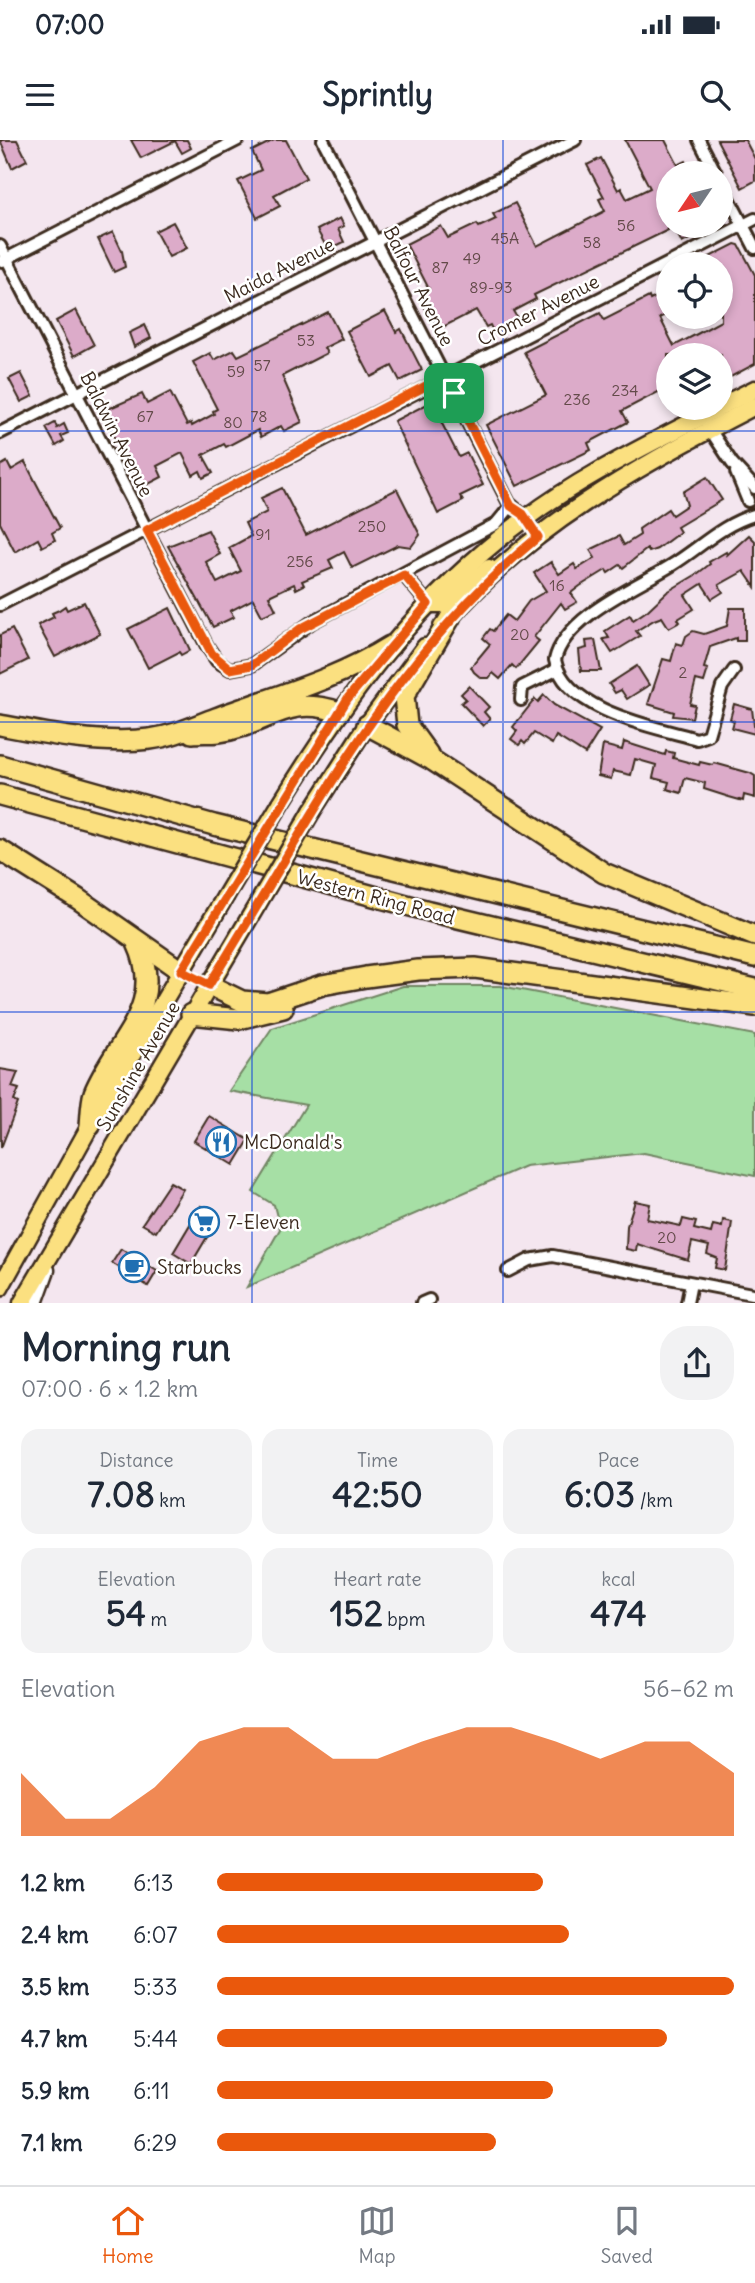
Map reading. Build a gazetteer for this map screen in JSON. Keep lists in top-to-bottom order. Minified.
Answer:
{"streets":{"highway":["Western Ring Road"],"main road":["Sunshine Avenue"],"street":["Maida Avenue","Balfour Avenue","Cromer Avenue","Baldwin Avenue"]},"crossings":[["Maida Avenue","Balfour Avenue"],["Maida Avenue","Baldwin Avenue"],["Balfour Avenue","Cromer Avenue"],["Balfour Avenue","Sunshine Avenue"],["Cromer Avenue","Baldwin Avenue"]],"places":{"restaurant":["McDonald's"],"supermarket":["7-Eleven"],"cafe":["Starbucks"]},"house_numbers":["56","45A","58","49","87","89-93","53","57","59","234","236","67","78","80","250","91","256","16","20","2","20"],"north":"bottom left","page":{"status":"07:00","header":"Sprintly","heading":["Morning run","07:00 · 6 × 1.2 km"],"stats":[["Distance","7.08 km"],["Time","42:50"],["Pace","6:03 /km"],["Elevation","54 m"],["Heart rate","152 bpm"],["kcal","474"]],"chart":["Elevation","56–62 m"],"list":[{"name":"1.2 km","note":"6:13"},{"name":"2.4 km","note":"6:07"},{"name":"3.5 km","note":"5:33"},{"name":"4.7 km","note":"5:44"},{"name":"5.9 km","note":"6:11"},{"name":"7.1 km","note":"6:29"}],"tabs":["Home","Map","Saved"]}}
